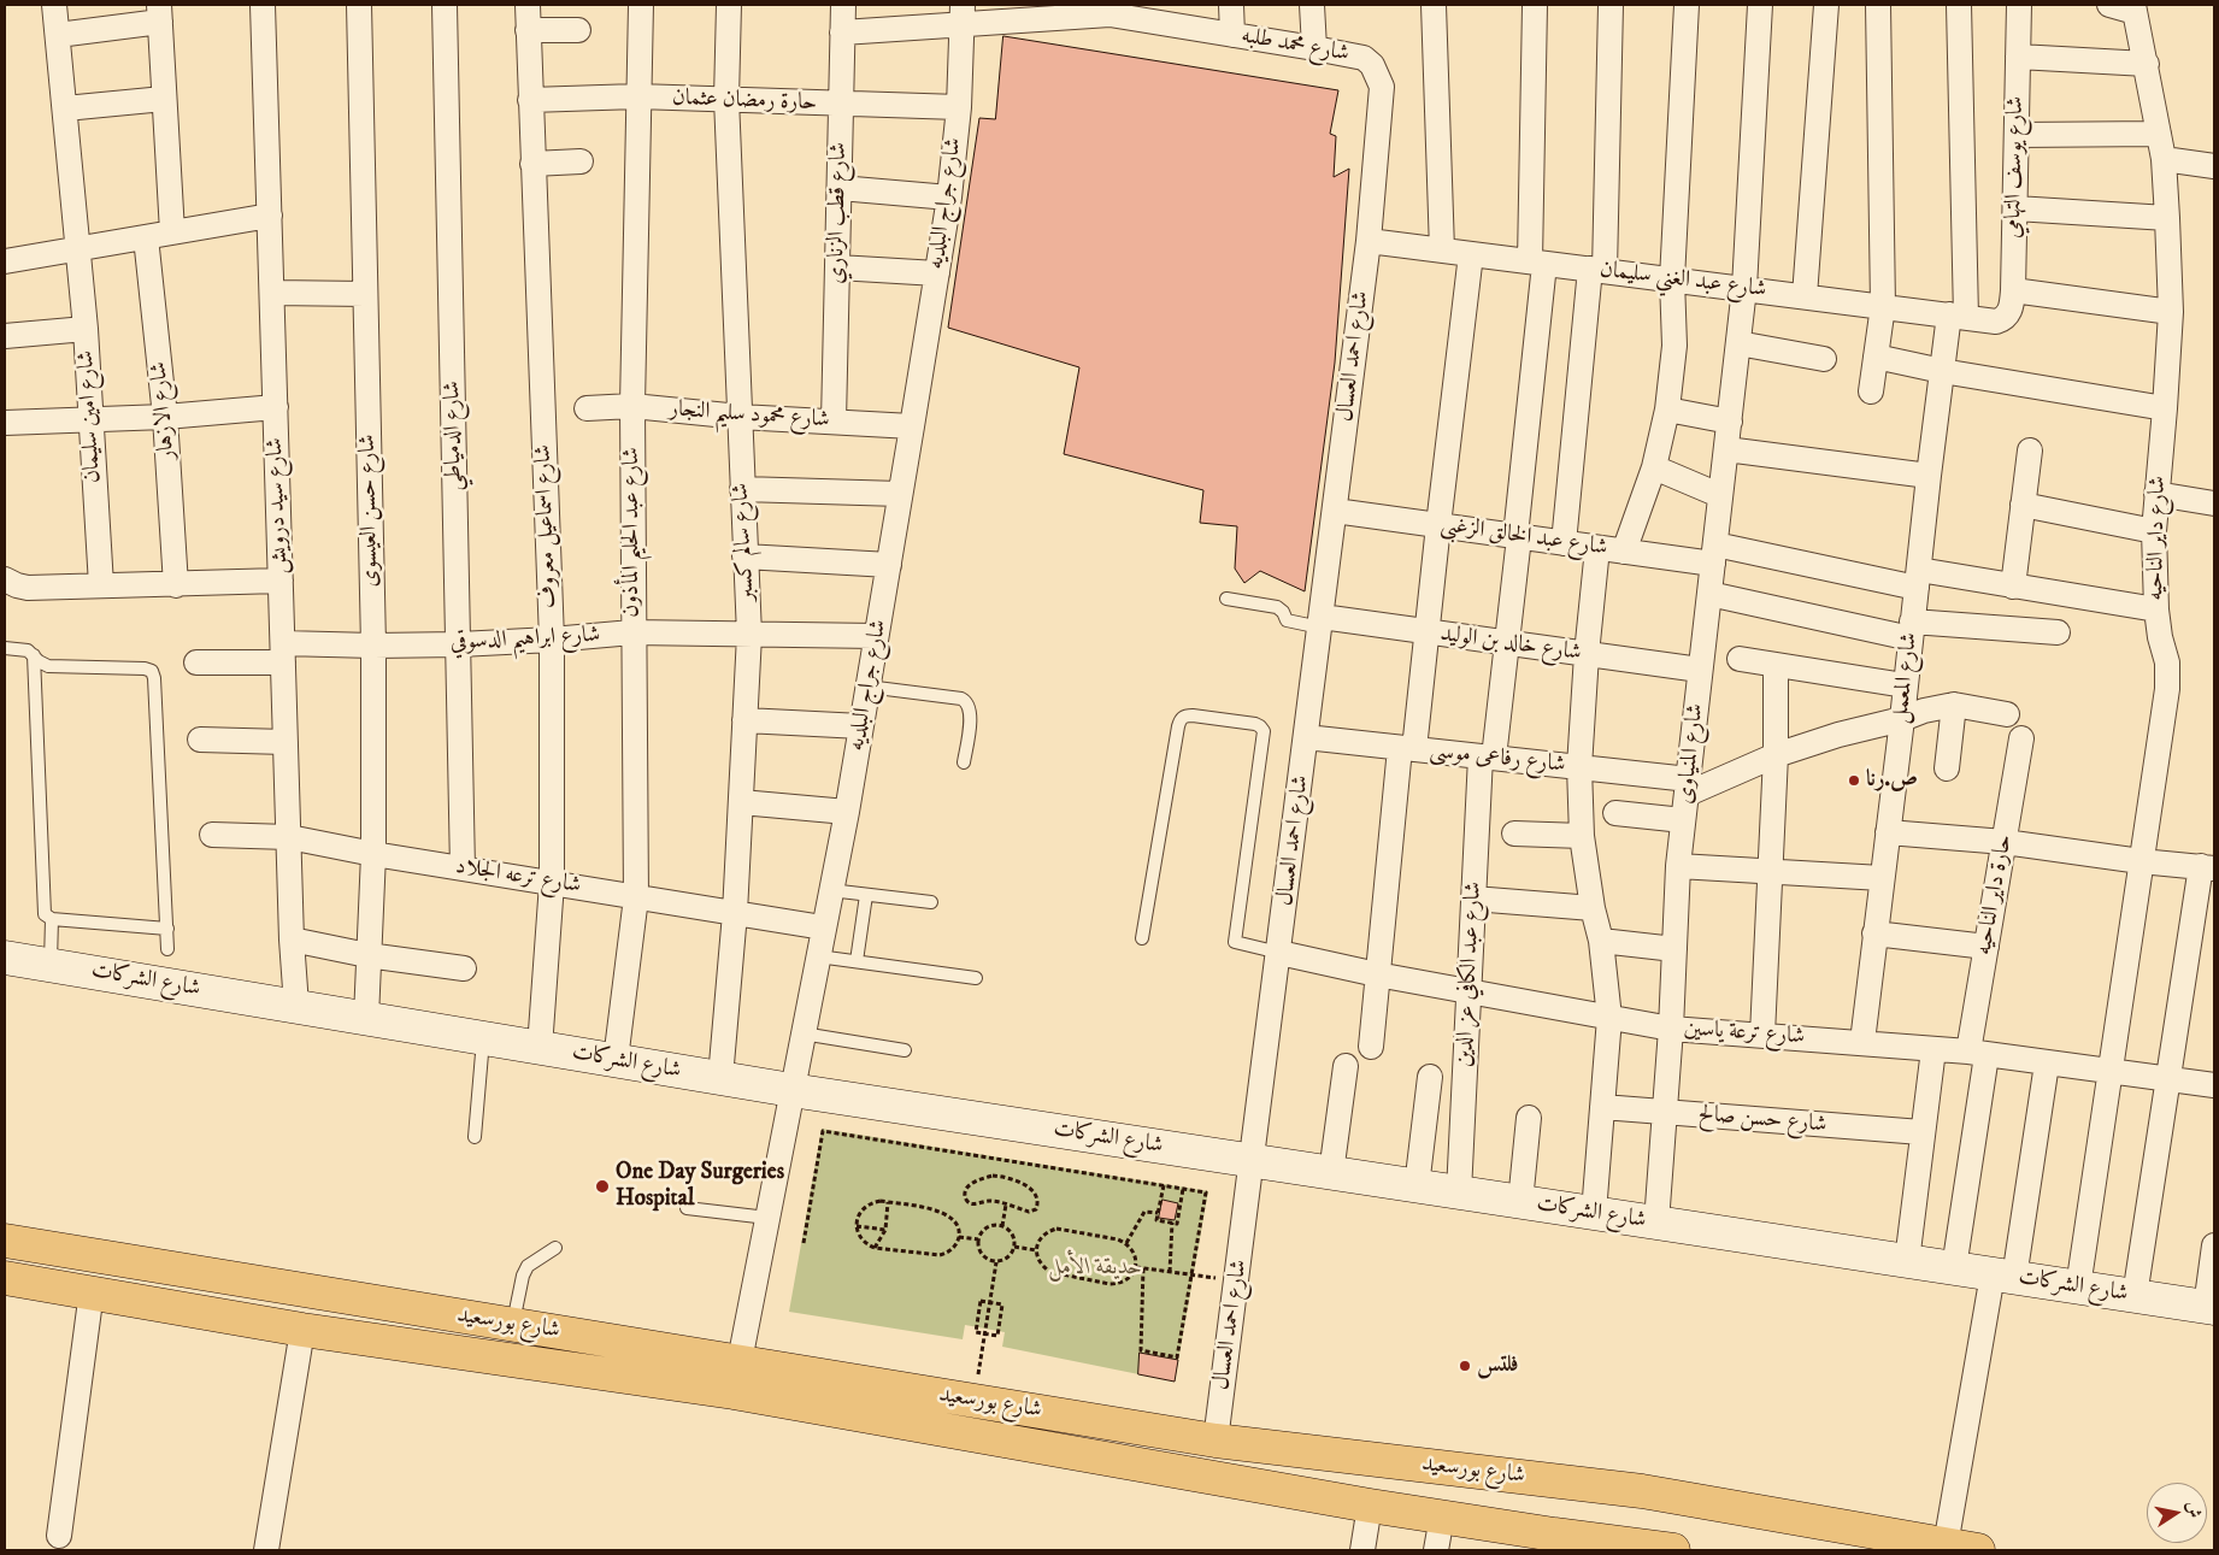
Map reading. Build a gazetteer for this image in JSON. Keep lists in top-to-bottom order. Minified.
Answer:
{"streets":{"main road":["شارع الشركات","شارع بورسعيد"],"street":["شارع محمد طلبه","حارة رمضان عثمان","شارع يوسف التهامي","شارع جراج البلديه","شارع قطب الزناري","شارع عبد الغني سليمان","شارع احمد العسال","شارع الازهار","شارع محمود سليم النجار","شارع امين سليمان","شارع الدمياطي","شارع سيد درويش","شارع حسن العيسوى","شارع اسماعيل معروف","شارع عبد الحليم المأذون","شارع عبد الخالق الزغبى","شارع داير الناحيه","شارع سالم كسبر","شارع ابراهيم الدسوقي","شارع خالد بن الوليد","شارع المعمل","شارع المنياوى","شارع رفاعى موسى","شارع ترعه الجلاد","حارة داير الناحيه","شارع عبد الكافي عز الدين","شارع ترعة ياسين","شارع حسن صالح"]},"crossings":[["شارع محمد طلبه","شارع جراج البلديه"],["شارع محمد طلبه","شارع قطب الزناري"],["شارع محمد طلبه","شارع عبد الغني سليمان"],["شارع محمد طلبه","شارع احمد العسال"],["حارة رمضان عثمان","شارع جراج البلديه"],["حارة رمضان عثمان","شارع قطب الزناري"],["حارة رمضان عثمان","شارع اسماعيل معروف"],["حارة رمضان عثمان","شارع عبد الحليم المأذون"],["حارة رمضان عثمان","شارع سالم كسبر"],["شارع يوسف التهامي","شارع عبد الغني سليمان"],["شارع جراج البلديه","شارع محمود سليم النجار"],["شارع جراج البلديه","شارع ابراهيم الدسوقي"],["شارع جراج البلديه","شارع ترعه الجلاد"],["شارع جراج البلديه","شارع الشركات"],["شارع جراج البلديه","شارع بورسعيد"],["شارع قطب الزناري","شارع محمود سليم النجار"],["شارع عبد الغني سليمان","شارع احمد العسال"],["شارع عبد الغني سليمان","شارع المعمل"],["شارع عبد الغني سليمان","شارع المنياوى"],["شارع عبد الغني سليمان","شارع عبد الكافي عز الدين"],["شارع احمد العسال","شارع عبد الخالق الزغبى"],["شارع احمد العسال","شارع خالد بن الوليد"],["شارع احمد العسال","شارع رفاعى موسى"],["شارع احمد العسال","شارع الشركات"],["شارع احمد العسال","شارع ترعة ياسين"],["شارع احمد العسال","شارع بورسعيد"],["شارع محمود سليم النجار","شارع عبد الحليم المأذون"],["شارع محمود سليم النجار","شارع سالم كسبر"],["شارع الدمياطي","شارع ابراهيم الدسوقي"],["شارع الدمياطي","شارع ترعه الجلاد"],["شارع سيد درويش","شارع ابراهيم الدسوقي"],["شارع سيد درويش","شارع ترعه الجلاد"],["شارع سيد درويش","شارع الشركات"],["شارع حسن العيسوى","شارع ابراهيم الدسوقي"],["شارع حسن العيسوى","شارع ترعه الجلاد"],["شارع حسن العيسوى","شارع الشركات"],["شارع اسماعيل معروف","شارع ابراهيم الدسوقي"],["شارع اسماعيل معروف","شارع ترعه الجلاد"],["شارع اسماعيل معروف","شارع الشركات"],["شارع عبد الحليم المأذون","شارع ابراهيم الدسوقي"],["شارع عبد الحليم المأذون","شارع ترعه الجلاد"],["شارع عبد الحليم المأذون","شارع الشركات"],["شارع عبد الخالق الزغبى","شارع داير الناحيه"],["شارع عبد الخالق الزغبى","شارع المعمل"],["شارع عبد الخالق الزغبى","شارع المنياوى"],["شارع عبد الخالق الزغبى","شارع عبد الكافي عز الدين"],["شارع داير الناحيه","شارع الشركات"],["شارع داير الناحيه","شارع ترعة ياسين"],["شارع سالم كسبر","شارع ابراهيم الدسوقي"],["شارع سالم كسبر","شارع ترعه الجلاد"],["شارع سالم كسبر","شارع الشركات"],["شارع خالد بن الوليد","شارع المنياوى"],["شارع خالد بن الوليد","شارع عبد الكافي عز الدين"],["شارع المعمل","شارع ترعة ياسين"],["شارع المنياوى","شارع رفاعى موسى"],["شارع المنياوى","شارع الشركات"],["شارع المنياوى","شارع ترعة ياسين"],["شارع المنياوى","شارع حسن صالح"],["شارع رفاعى موسى","شارع عبد الكافي عز الدين"],["حارة داير الناحيه","شارع الشركات"],["حارة داير الناحيه","شارع ترعة ياسين"],["شارع عبد الكافي عز الدين","شارع الشركات"],["شارع عبد الكافي عز الدين","شارع ترعة ياسين"]],"parks":["حديقة الأمل"],"places":["ص.رنا","One Day Surgeries Hospital","فلتس"],"north":"right"}
